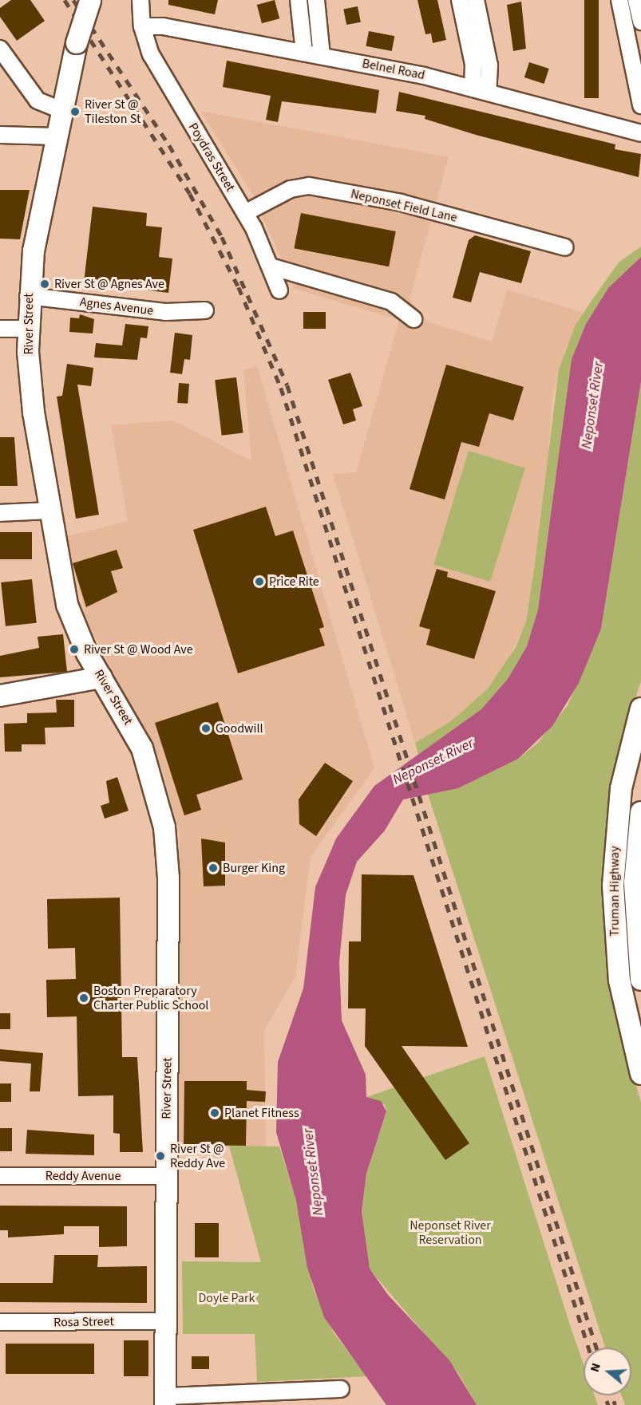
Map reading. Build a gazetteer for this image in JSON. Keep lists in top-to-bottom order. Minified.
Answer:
{"streets":{"main road":["River Street","Truman Highway"],"street":["Belnel Road","Poydras Street","Neponset Field Lane","Agnes Avenue","Reddy Avenue","Rosa Street"]},"crossings":[["Belnel Road","Poydras Street"],["Poydras Street","Neponset Field Lane"],["Agnes Avenue","River Street"],["River Street","Reddy Avenue"],["River Street","Rosa Street"]],"water":["Neponset River"],"parks":["Neponset River Reservation","Doyle Park"],"places":["River St @ Tileston St","River St @ Agnes Ave","Price Rite","River St @ Wood Ave","Goodwill","Burger King","Boston Preparatory Charter Public School","Planet Fitness","River St @ Reddy Ave"],"north":"left"}
